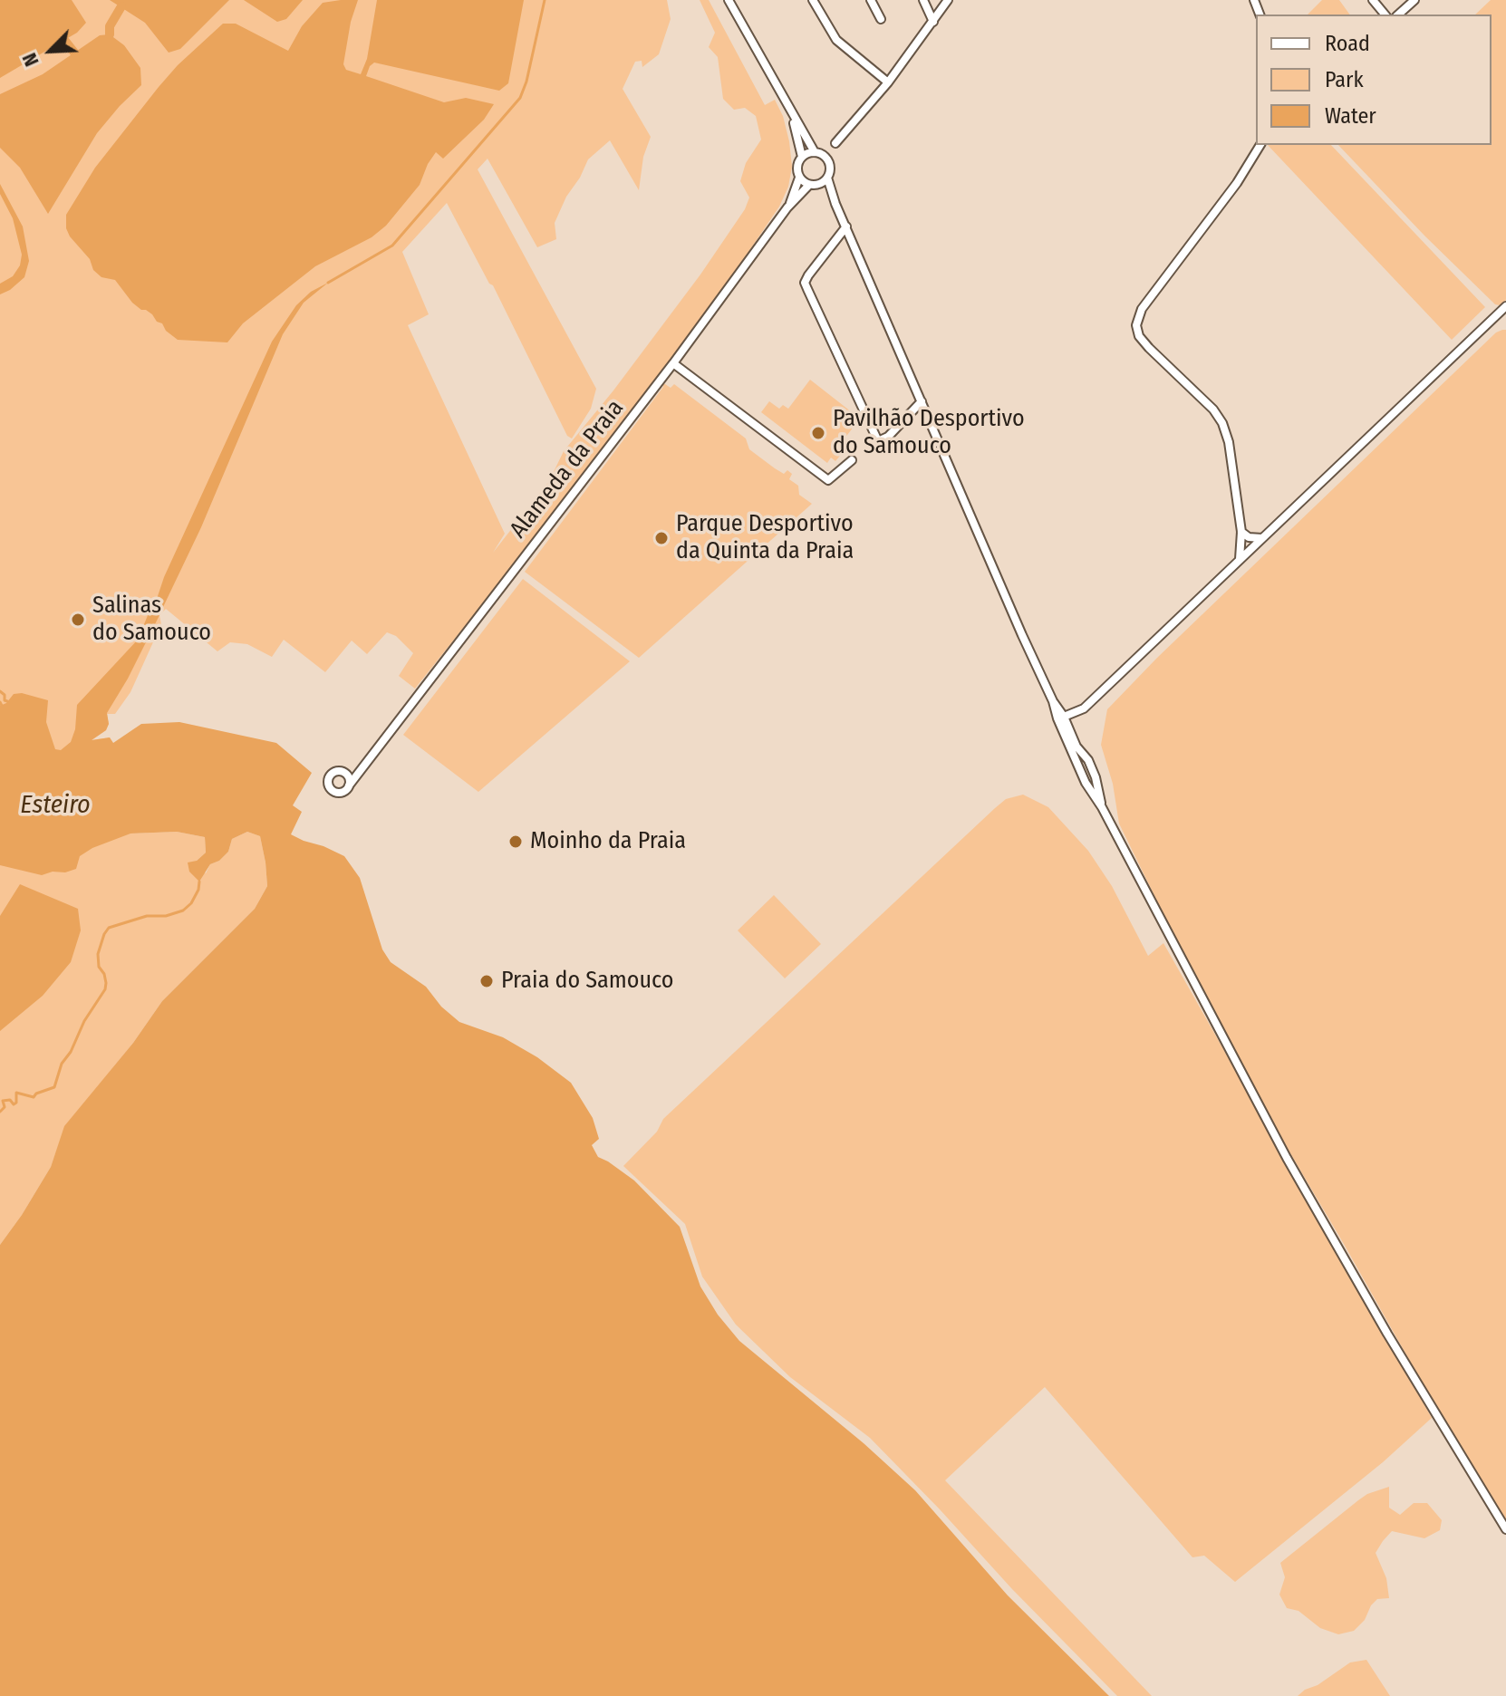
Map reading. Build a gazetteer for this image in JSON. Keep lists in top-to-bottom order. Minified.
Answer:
{"streets":{"street":["Alameda da Praia"]},"water":["Esteiro"],"places":["Pavilhão Desportivo do Samouco","Parque Desportivo da Quinta da Praia","Salinas do Samouco","Moinho da Praia","Praia do Samouco"],"legend":["Road","Park","Water"],"north":"bottom left"}
